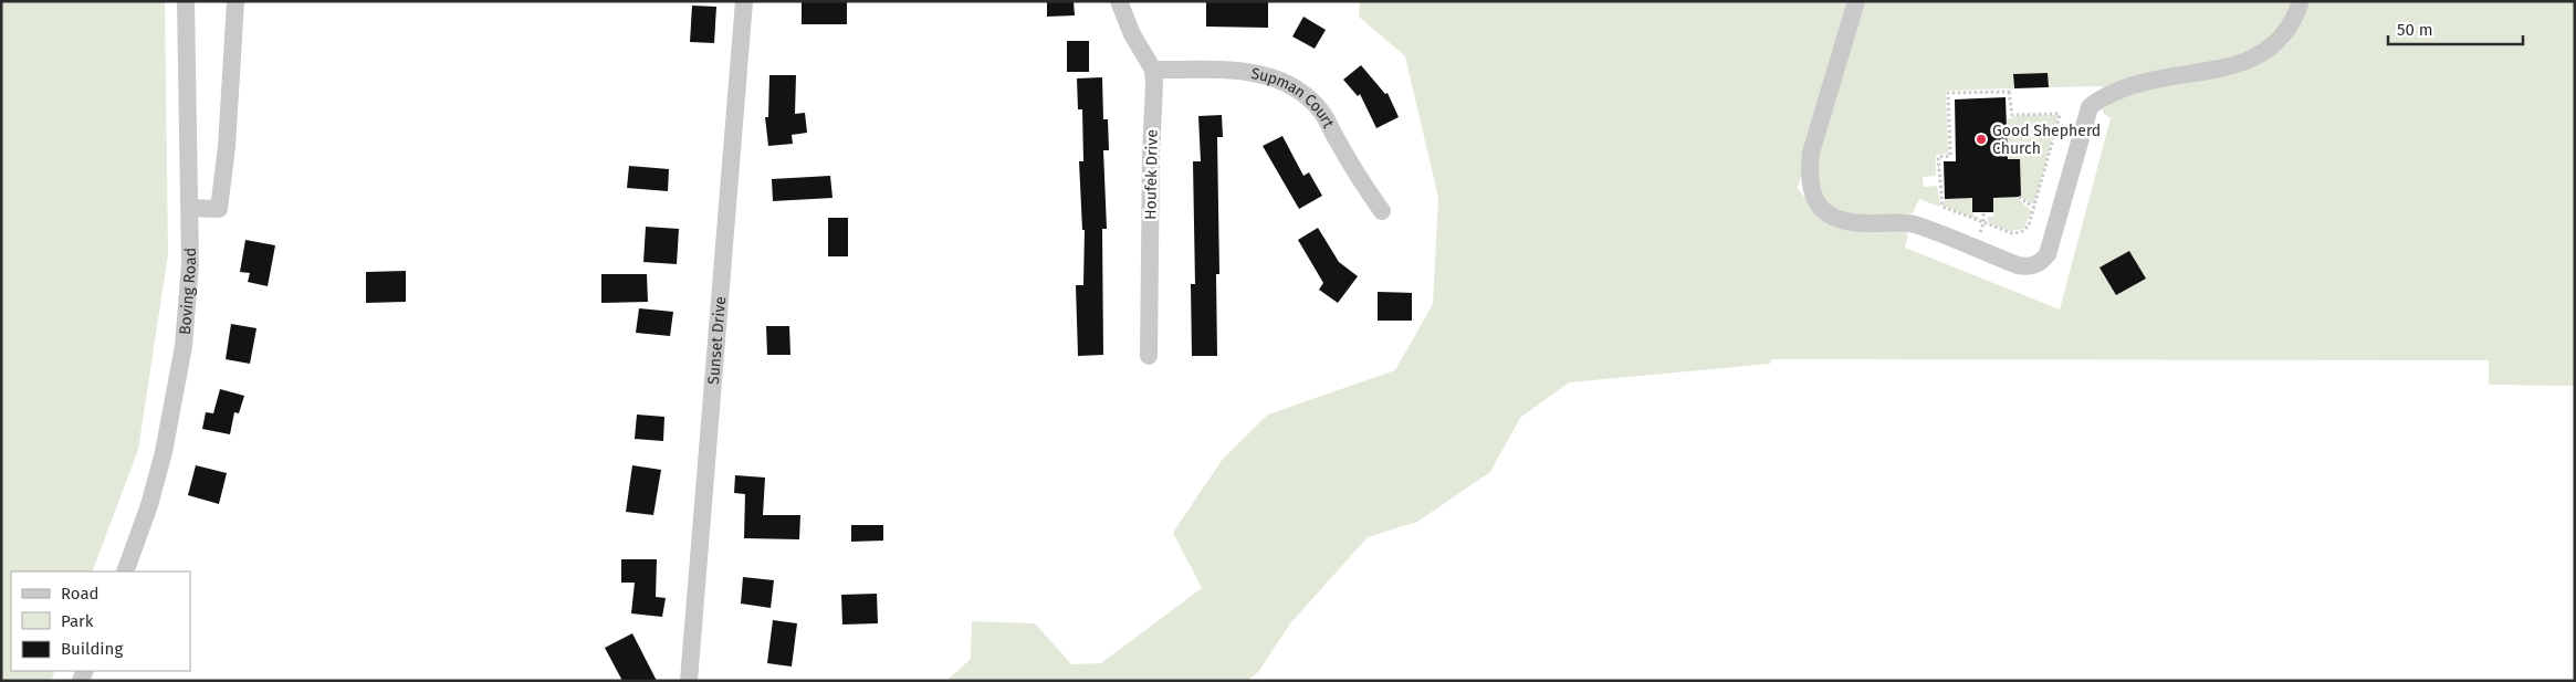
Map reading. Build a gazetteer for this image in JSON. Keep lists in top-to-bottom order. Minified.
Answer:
{"streets":{"street":["Supman Court","Houfek Drive","Boving Road","Sunset Drive"]},"crossings":[["Supman Court","Houfek Drive"]],"places":["Good Shepherd Church"],"legend":["Road","Park","Building"],"scale_bar":"50 m"}
